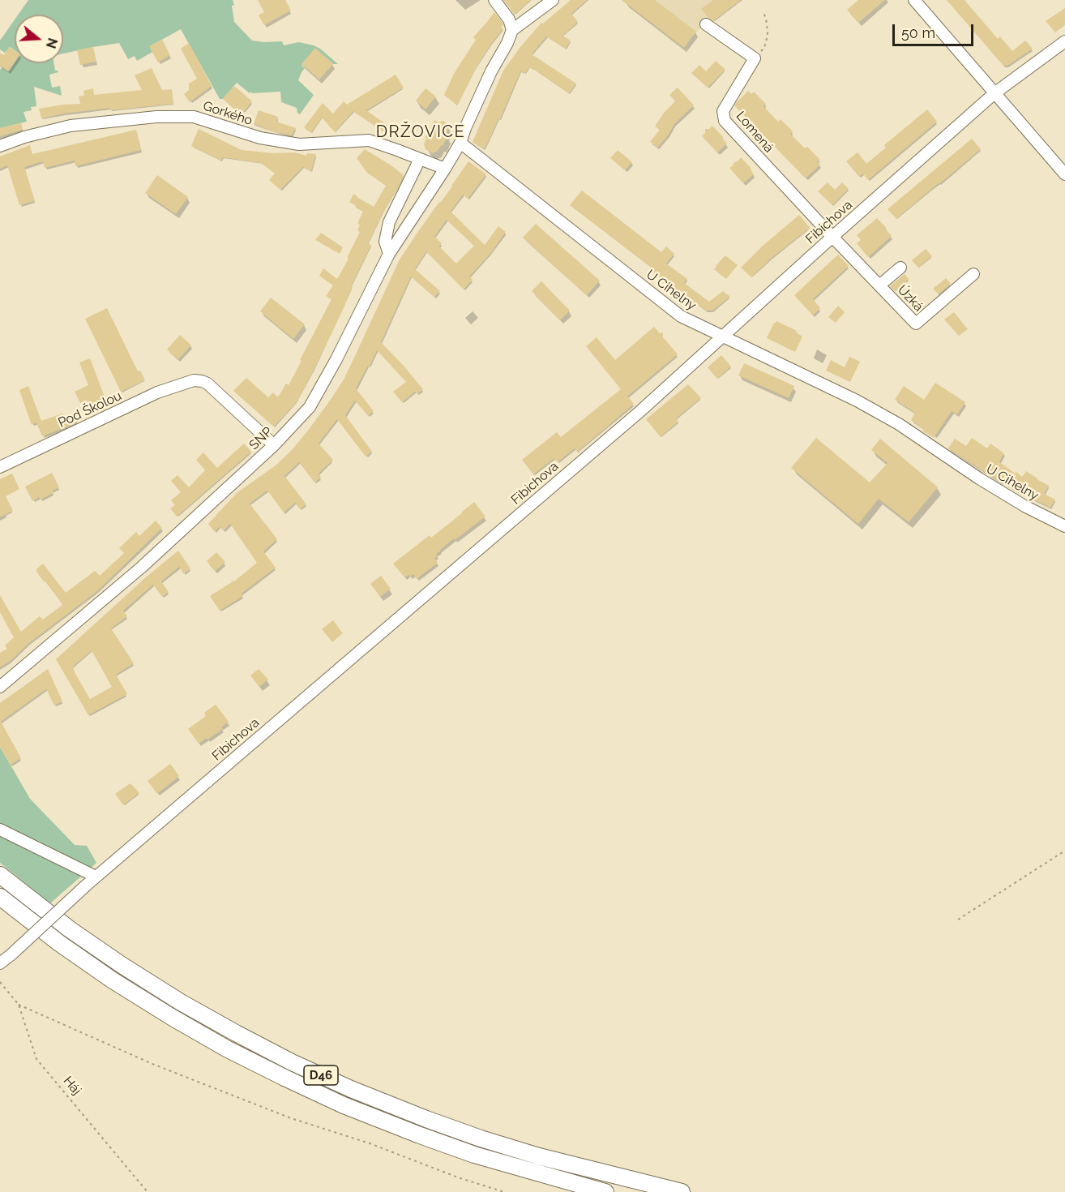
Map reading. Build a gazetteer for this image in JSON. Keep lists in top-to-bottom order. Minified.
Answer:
{"streets":{"highway":["D46"],"street":["Gorkého","Lomená","Fibichova","U Cihelny","Úzká","Pod Školou","SNP"],"path":["Háj"]},"crossings":[["Gorkého","SNP"],["Lomená","Fibichova"],["Lomená","Úzká"],["Fibichova","U Cihelny"],["Fibichova","Úzká"],["U Cihelny","SNP"],["Pod Školou","SNP"]],"districts":["DRŽOVICE"],"scale_bar":"50 m","north":"right"}
